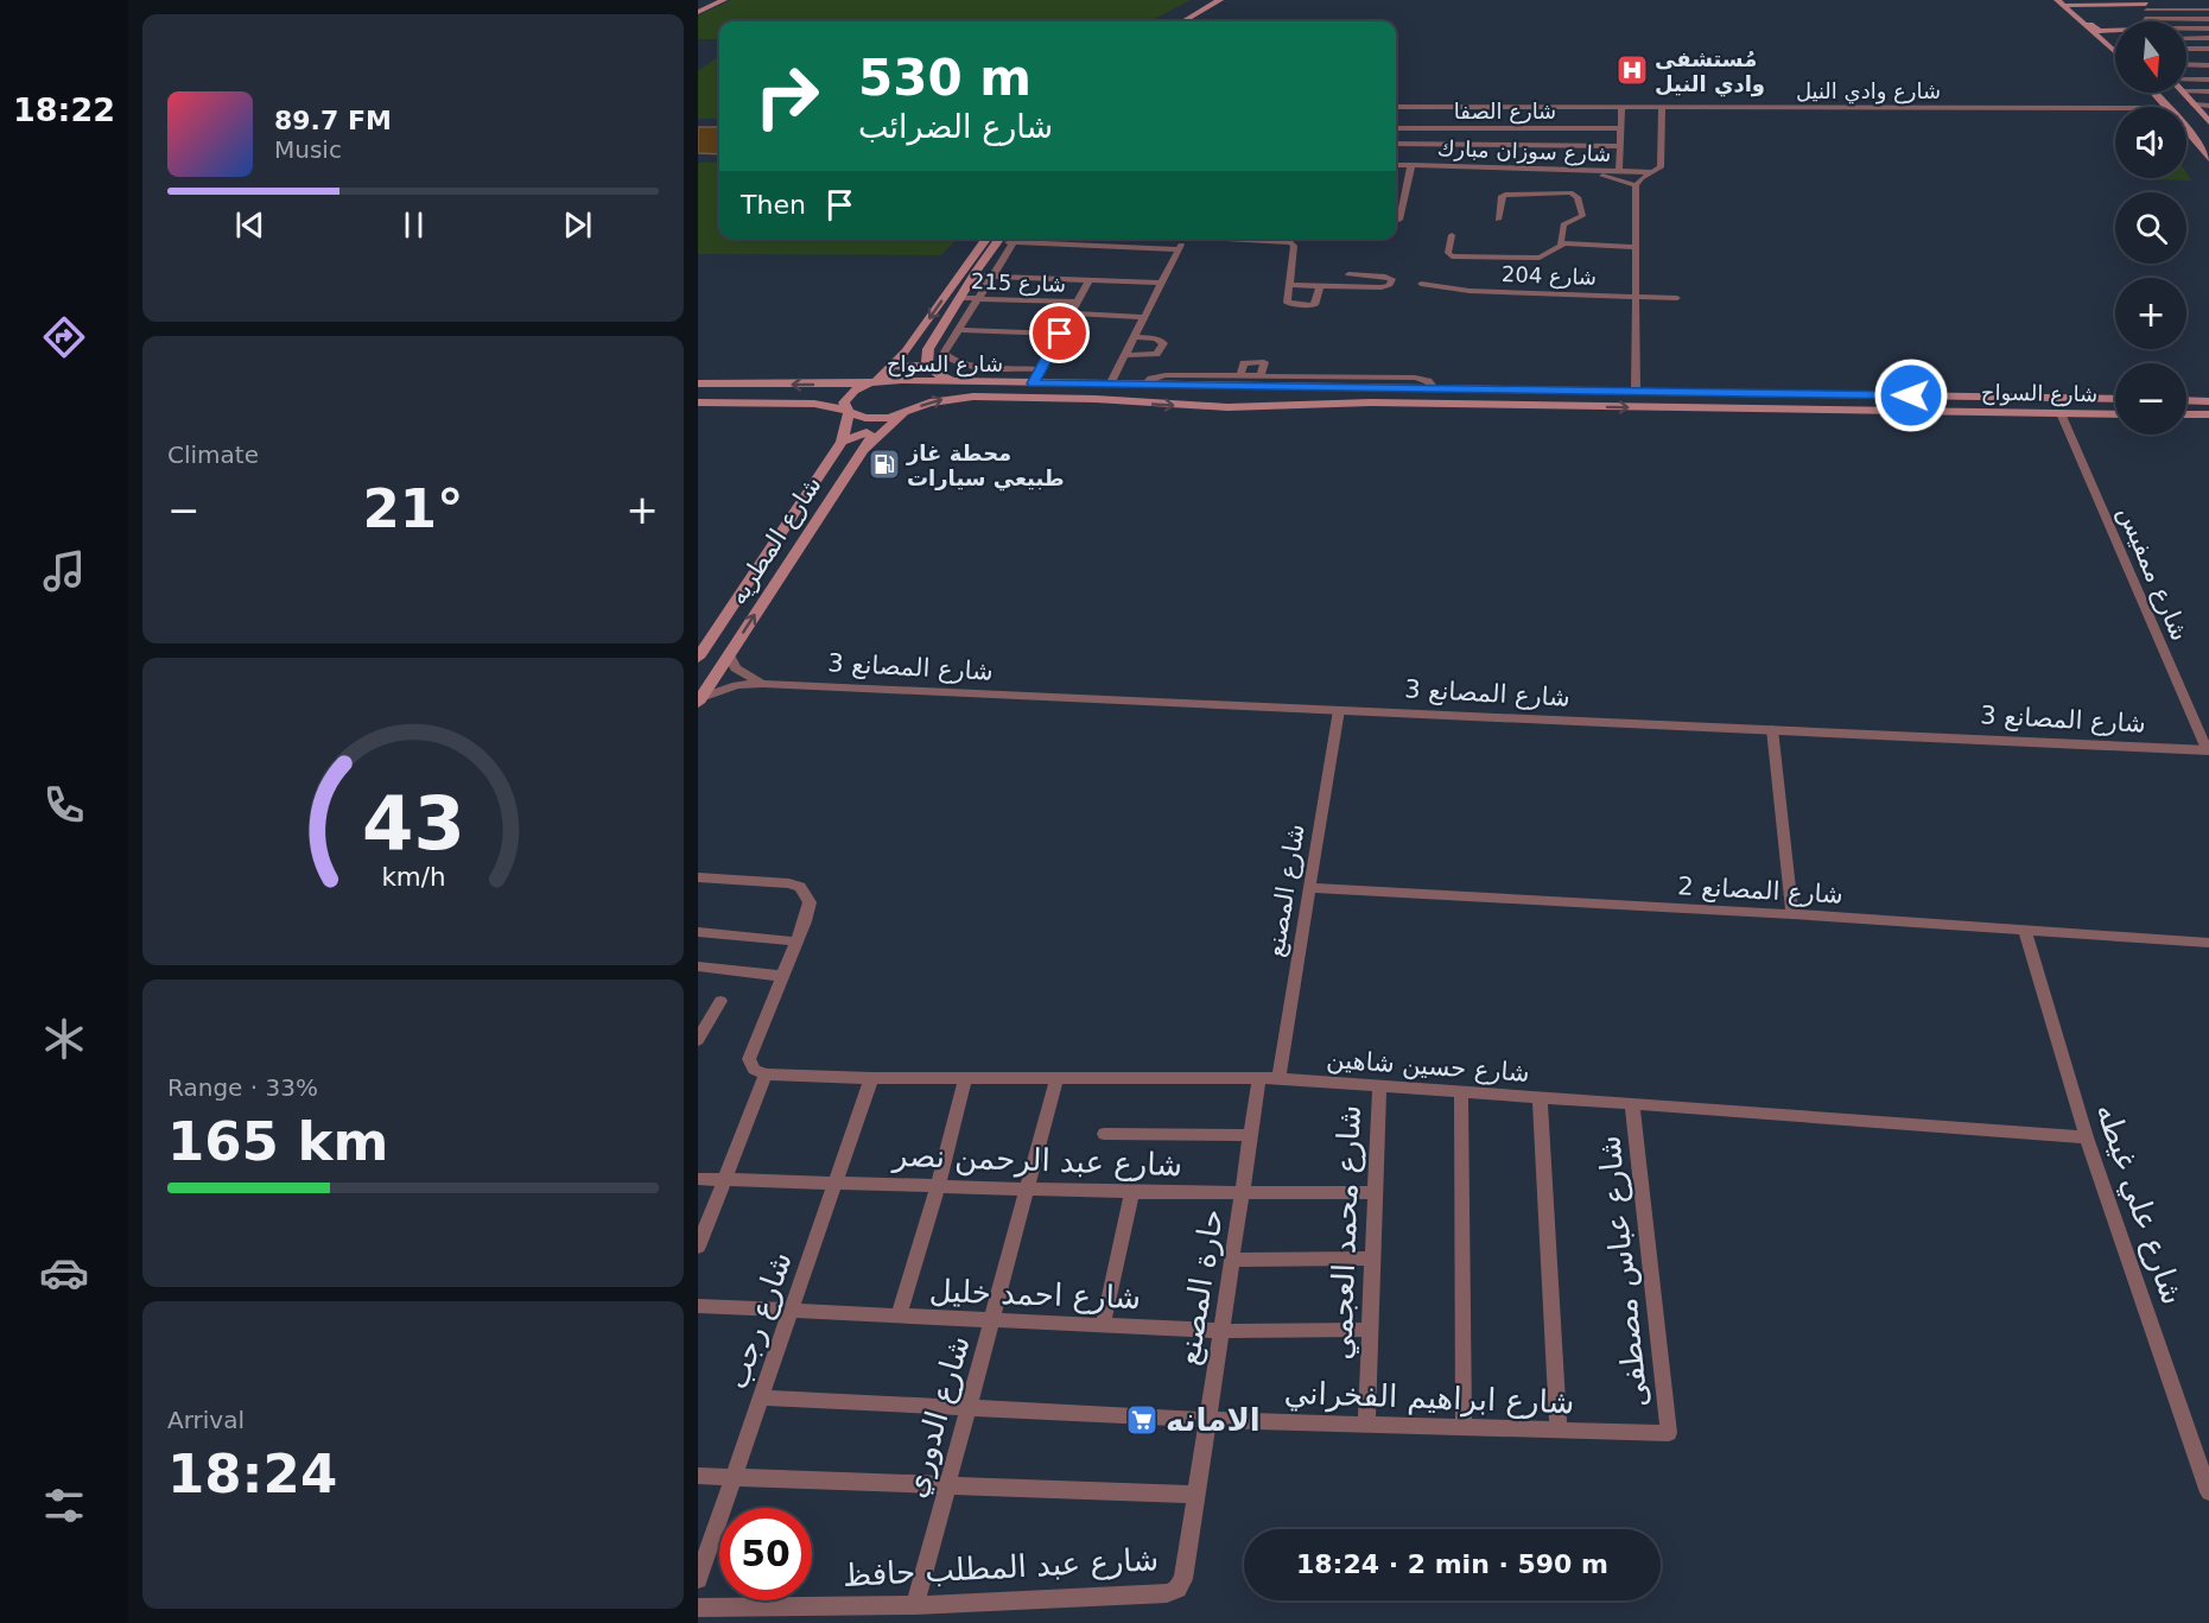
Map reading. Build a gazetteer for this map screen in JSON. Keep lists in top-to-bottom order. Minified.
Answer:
{"streets":{"main road":["شارع السواح","شارع المطريه"],"street":["شارع وادي النيل","شارع الصفا","شارع سوزان مبارك","شارع 204","شارع 215","شارع ممفيس","شارع المصانع 3","شارع المصنع","شارع المصانع 2","شارع حسين شاهين","شارع عبد الرحمن نصر","شارع علي غيطه","شارع محمد العجمي","شارع عباس مصطفى","حارة المصنع","شارع احمد خليل","شارع رجب","شارع ابراهيم الفخراني","شارع الدوري","شارع عبد المطلب حافظ"]},"crossings":[["شارع السواح","شارع المطريه"],["شارع السواح","شارع ممفيس"],["شارع المطريه","شارع المصانع 3"],["شارع ممفيس","شارع المصانع 3"],["شارع المصانع 3","شارع المصنع"],["شارع المصنع","شارع المصانع 2"],["شارع المصنع","شارع حسين شاهين"],["شارع المصانع 2","شارع علي غيطه"],["شارع حسين شاهين","شارع علي غيطه"],["شارع حسين شاهين","شارع محمد العجمي"],["شارع حسين شاهين","شارع عباس مصطفى"],["شارع حسين شاهين","حارة المصنع"],["شارع حسين شاهين","شارع رجب"],["شارع حسين شاهين","شارع الدوري"],["شارع عبد الرحمن نصر","شارع محمد العجمي"],["شارع عبد الرحمن نصر","حارة المصنع"],["شارع عبد الرحمن نصر","شارع رجب"],["شارع عبد الرحمن نصر","شارع الدوري"],["شارع محمد العجمي","شارع احمد خليل"],["شارع محمد العجمي","شارع ابراهيم الفخراني"],["شارع عباس مصطفى","شارع ابراهيم الفخراني"],["حارة المصنع","شارع احمد خليل"],["حارة المصنع","شارع ابراهيم الفخراني"],["حارة المصنع","شارع عبد المطلب حافظ"],["شارع احمد خليل","شارع رجب"],["شارع احمد خليل","شارع الدوري"],["شارع رجب","شارع ابراهيم الفخراني"],["شارع ابراهيم الفخراني","شارع الدوري"],["شارع الدوري","شارع عبد المطلب حافظ"]],"places":{"hospital":["مُستشفى وادي النيل"],"fuel station":["محطة غاز طبيعي سيارات"],"supermarket":["الامانه"]},"north":"bottom","page":{"tabs":"18:22","map_buttons":["+","−"],"turn":["530 m","شارع الضرائب"],"song":["89.7 FM","Music"],"then":"Then","tile":["Climate",["Range · 33%","165 km"],["Arrival","18:24"]],"heat":["−","21°","+"],"limit":"50","trip":"18:24 · 2 min · 590 m","gauge":["43","km/h"]}}
